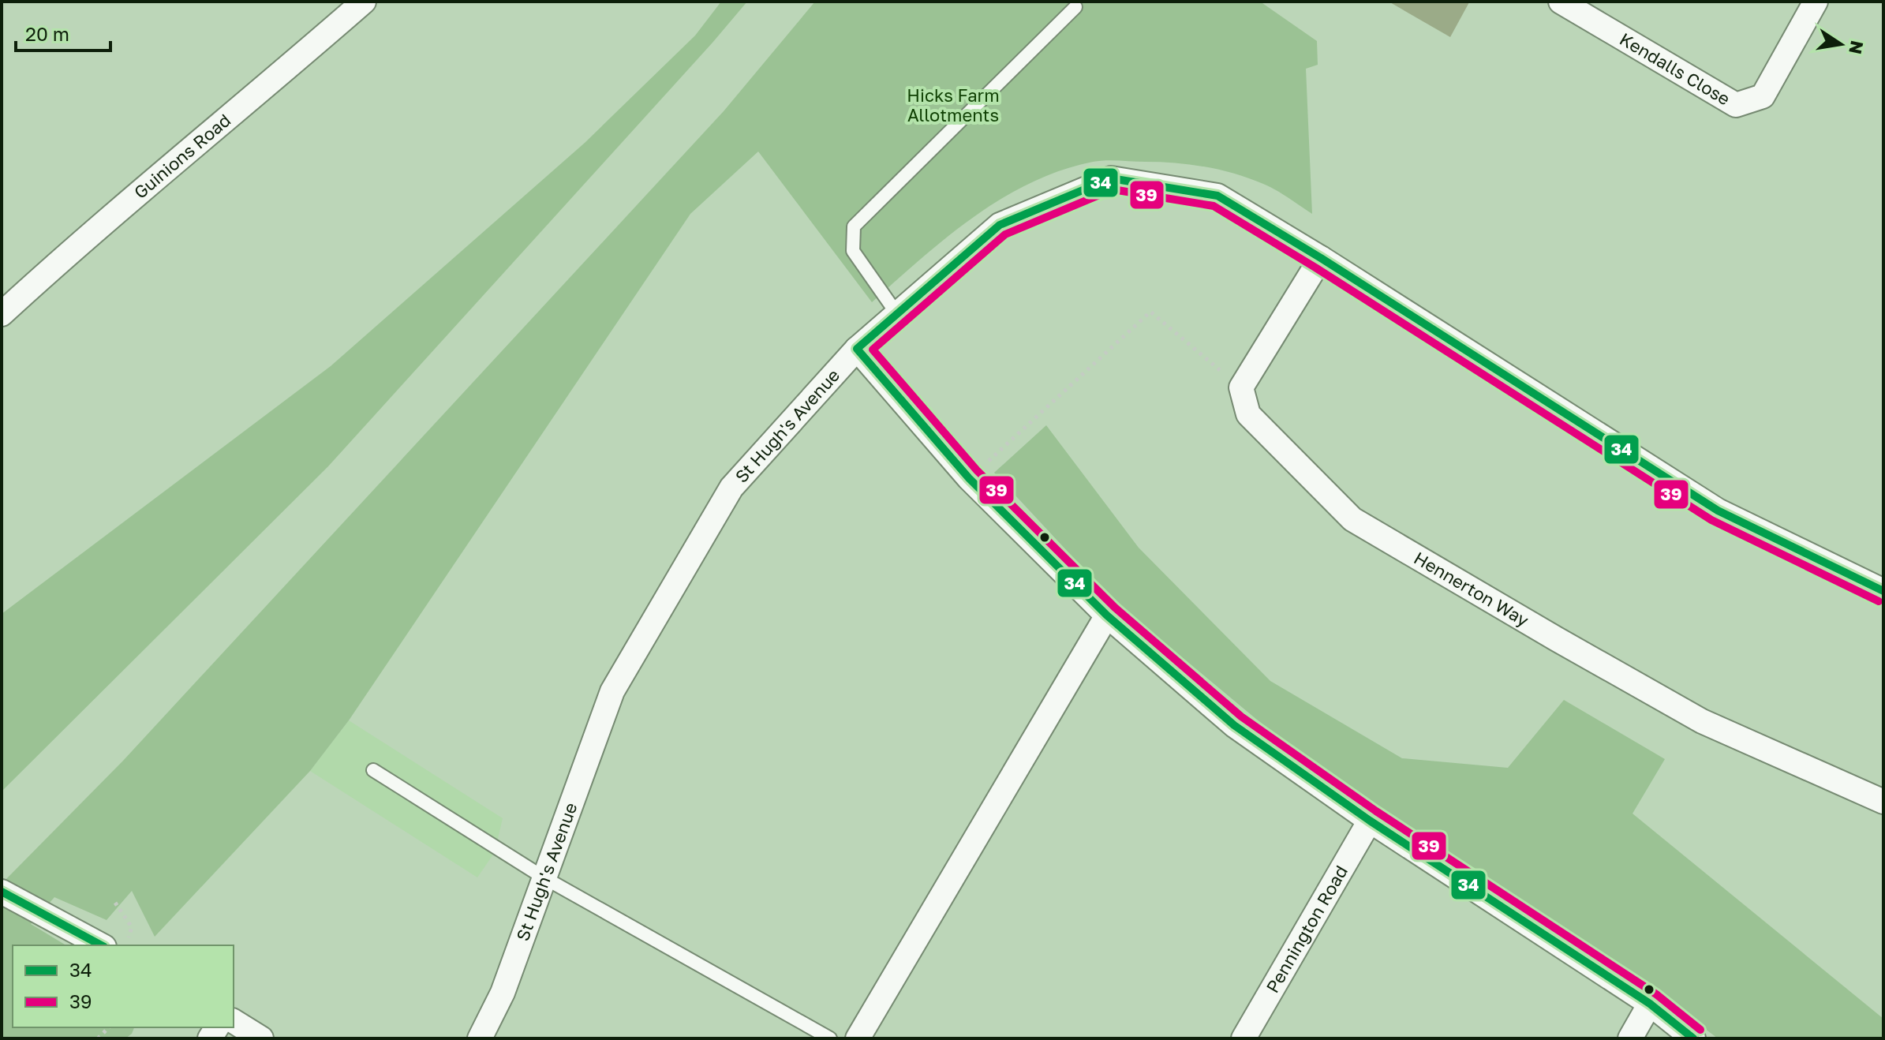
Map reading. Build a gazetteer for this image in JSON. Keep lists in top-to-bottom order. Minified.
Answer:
{"streets":{"street":["Kendalls Close","Guinions Road","St Hugh's Avenue","Hennerton Way","Pennington Road"]},"parks":["Hicks Farm Allotments"],"lines":["transit line 34","transit line 39"],"legend":["34","39"],"scale_bar":"20 m","north":"right"}
